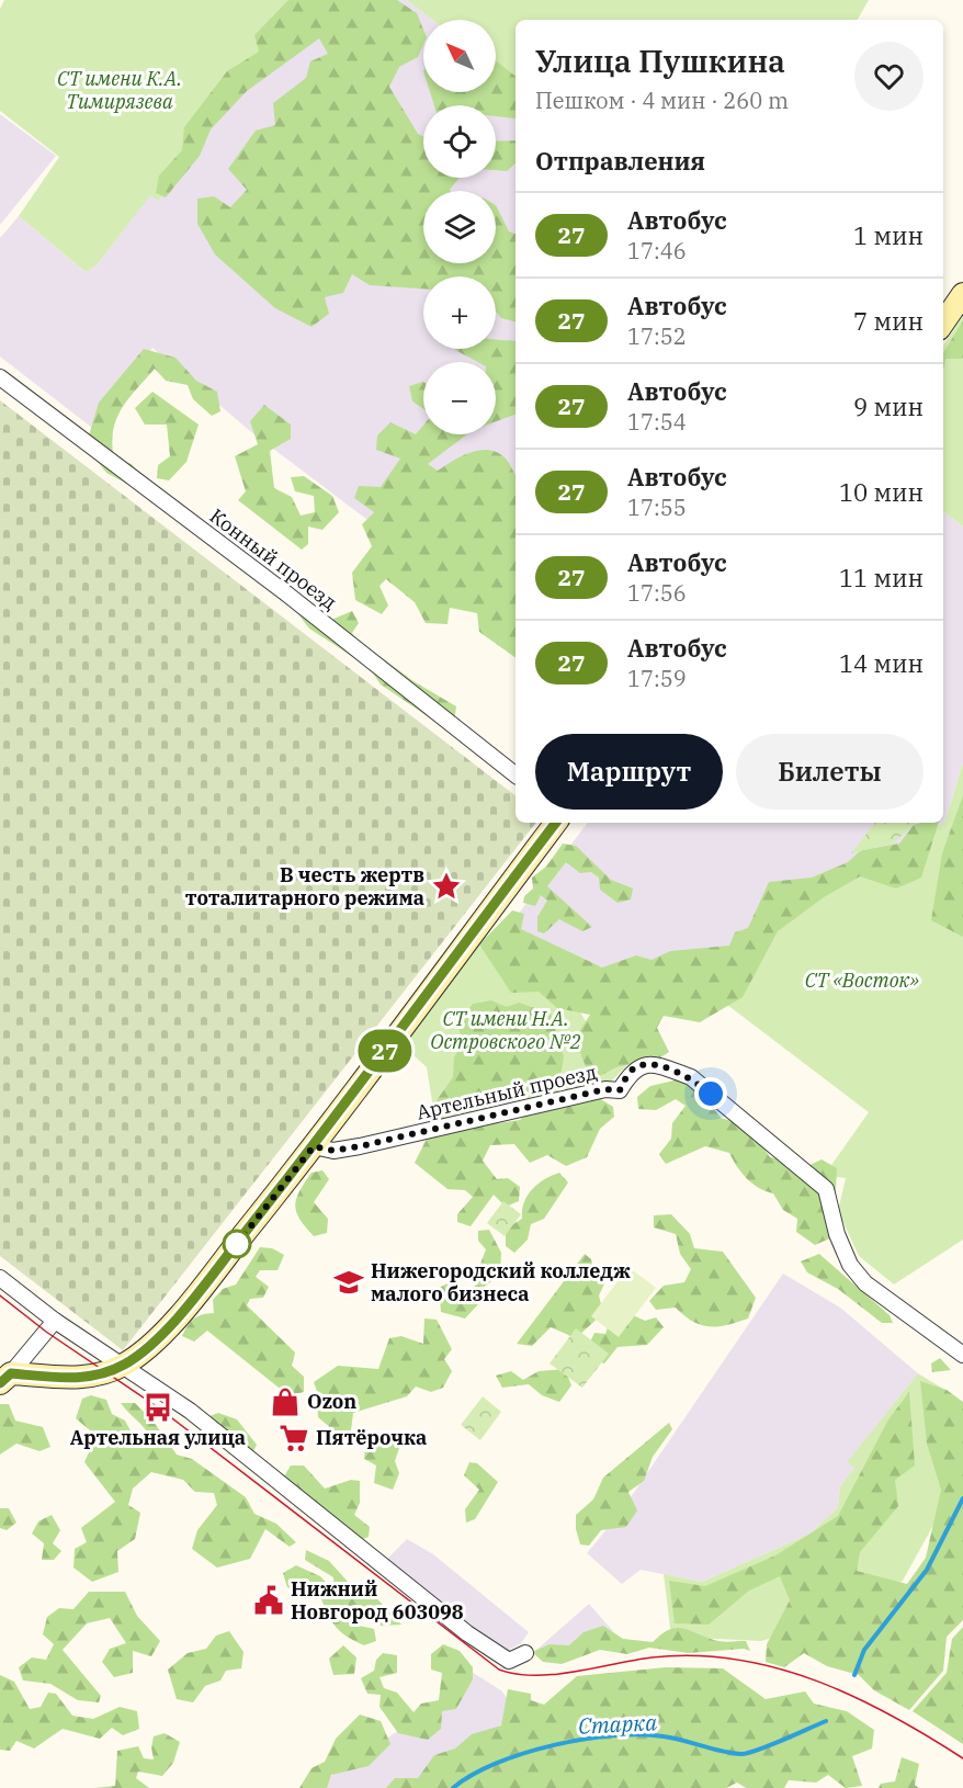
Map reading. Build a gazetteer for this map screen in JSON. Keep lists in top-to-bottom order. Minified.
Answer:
{"streets":{"street":["Конный проезд","Артельный проезд"]},"water":["Старка"],"parks":["СТ имени К.А. Тимирязева","СТ «Восток»","СТ имени Н.А. Островского №2"],"places":{"place":["В честь жертв тоталитарного режима"],"school or university":["Нижегородский колледж малого бизнеса"],"shop":["Ozon"],"bus stop":["Артельная улица"],"supermarket":["Пятёрочка"],"public building":["Нижний Новгород 603098"]},"lines":["bus line 27"],"north":"top left","page":{"on_map":"27","map_buttons":["+","−"],"heading":[["Улица Пушкина","Пешком · 4 мин · 260 m"],"Отправления"],"list":[{"mark":"27","name":"Автобус","note":"17:46","value":"1 мин"},{"mark":"27","name":"Автобус","note":"17:52","value":"7 мин"},{"mark":"27","name":"Автобус","note":"17:54","value":"9 мин"},{"mark":"27","name":"Автобус","note":"17:55","value":"10 мин"},{"mark":"27","name":"Автобус","note":"17:56","value":"11 мин"},{"mark":"27","name":"Автобус","note":"17:59","value":"14 мин"}],"buttons":["Маршрут","Билеты"]}}
